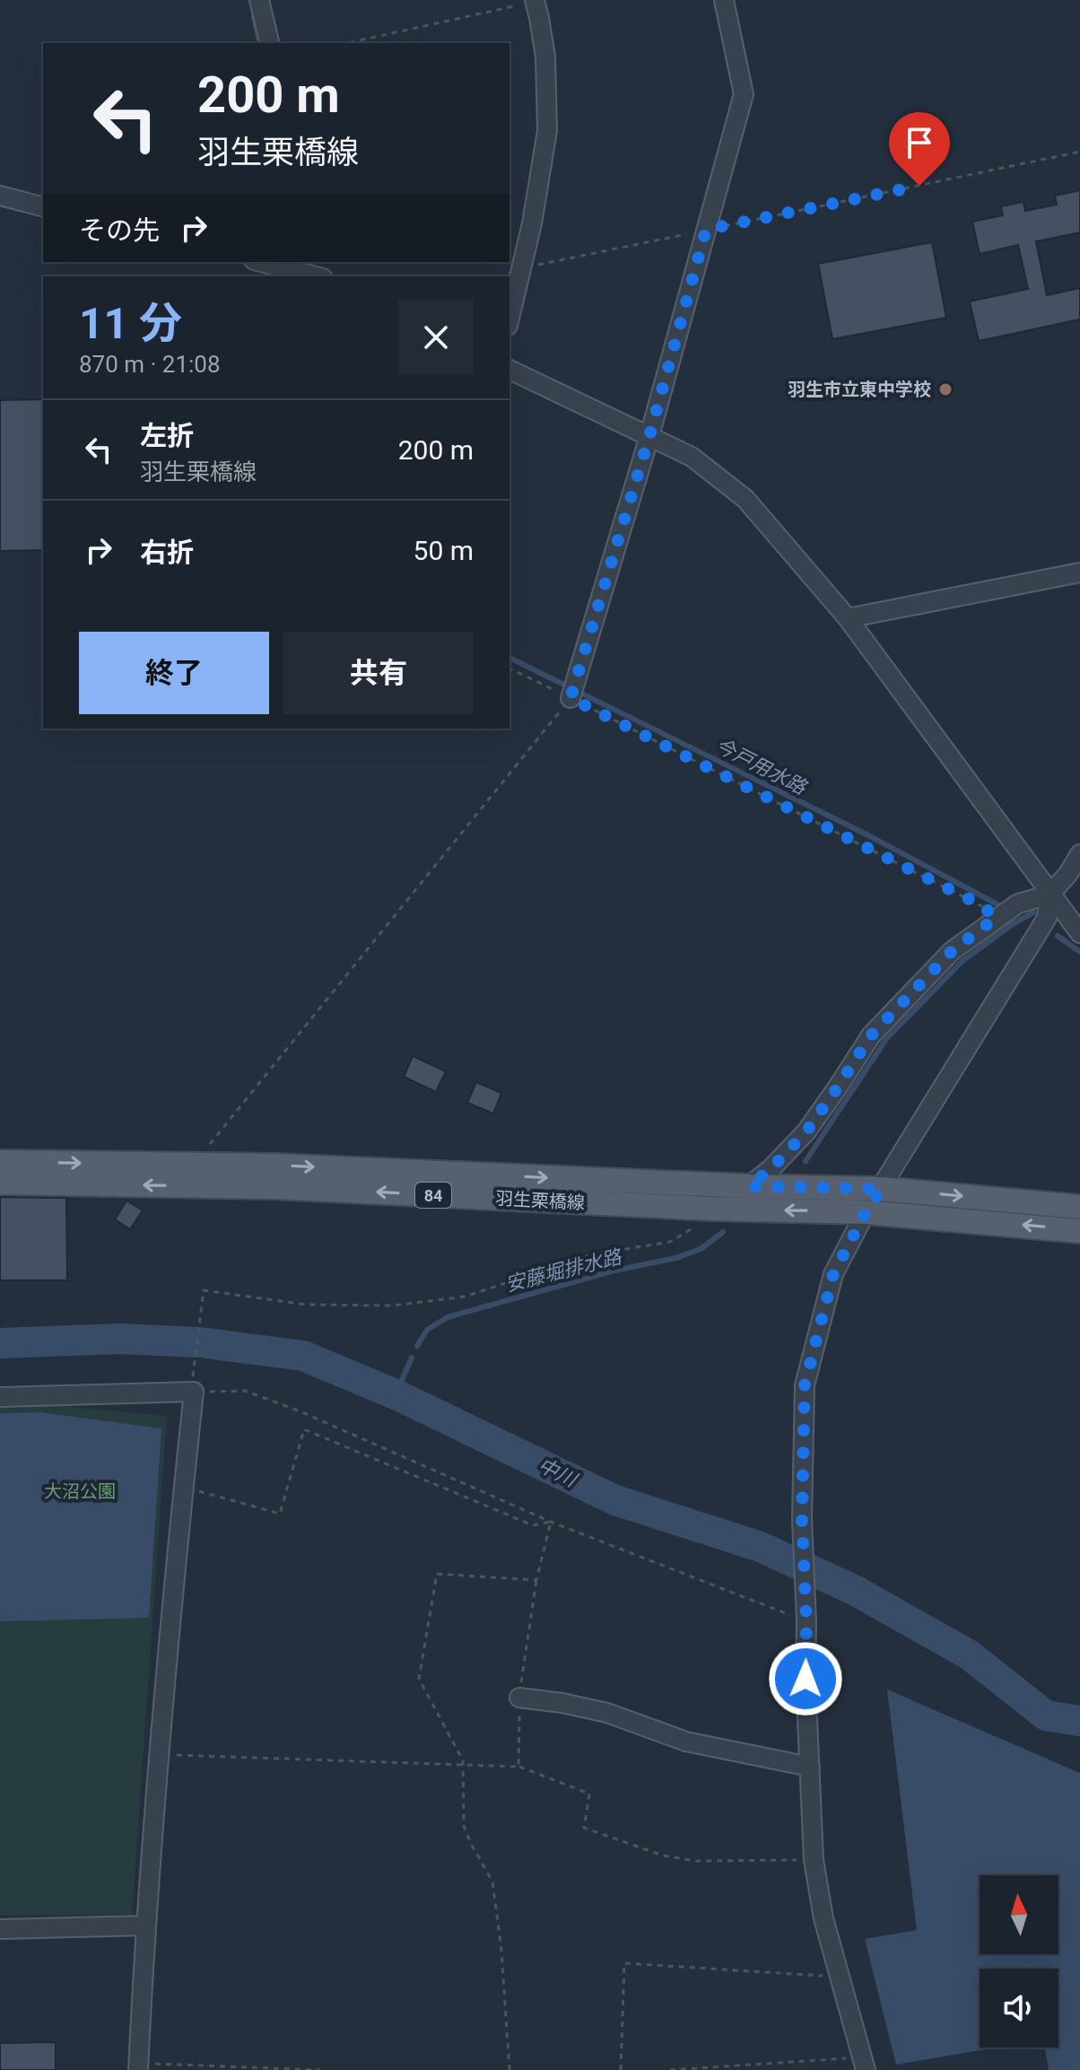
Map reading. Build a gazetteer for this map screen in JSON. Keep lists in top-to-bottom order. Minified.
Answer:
{"streets":{"main road":["84","羽生栗橋線"]},"water":["今戸用水路","安藤堀排水路","中川"],"parks":["大沼公園"],"places":["羽生市立東中学校"],"north":"top","page":{"turn":["200 m","羽生栗橋線"],"then":"その先","heading":["11 分","870 m · 21:08"],"list":[{"name":"左折","note":"羽生栗橋線","value":"200 m"},{"name":"右折","value":"50 m"}],"buttons":["終了","共有"]}}
